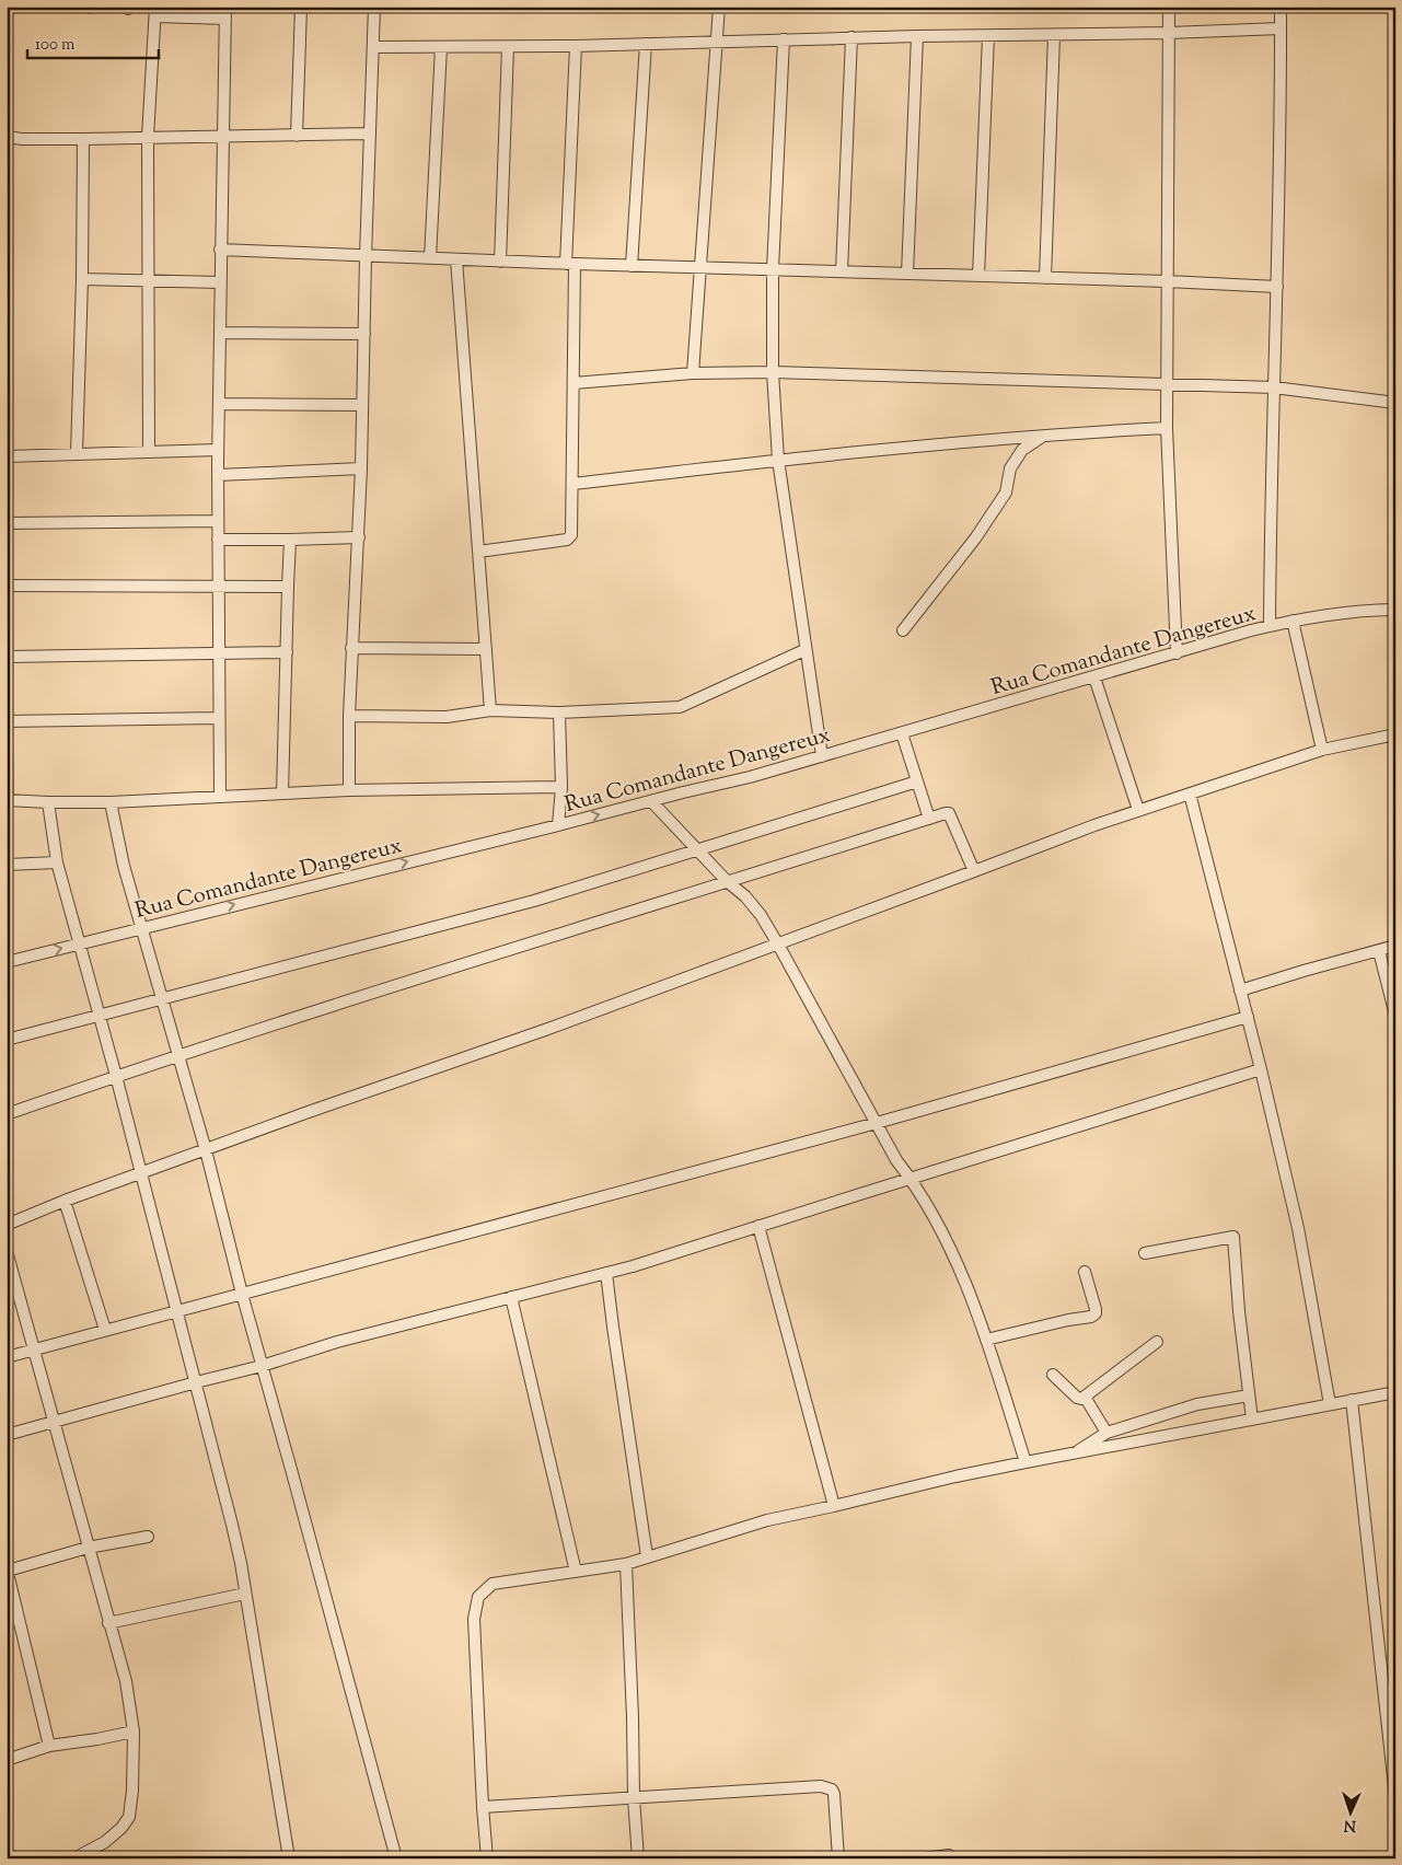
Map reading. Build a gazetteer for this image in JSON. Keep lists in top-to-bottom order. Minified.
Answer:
{"streets":{"street":["Rua Comandante Dangereux"]},"scale_bar":"100 m","north":"bottom"}
